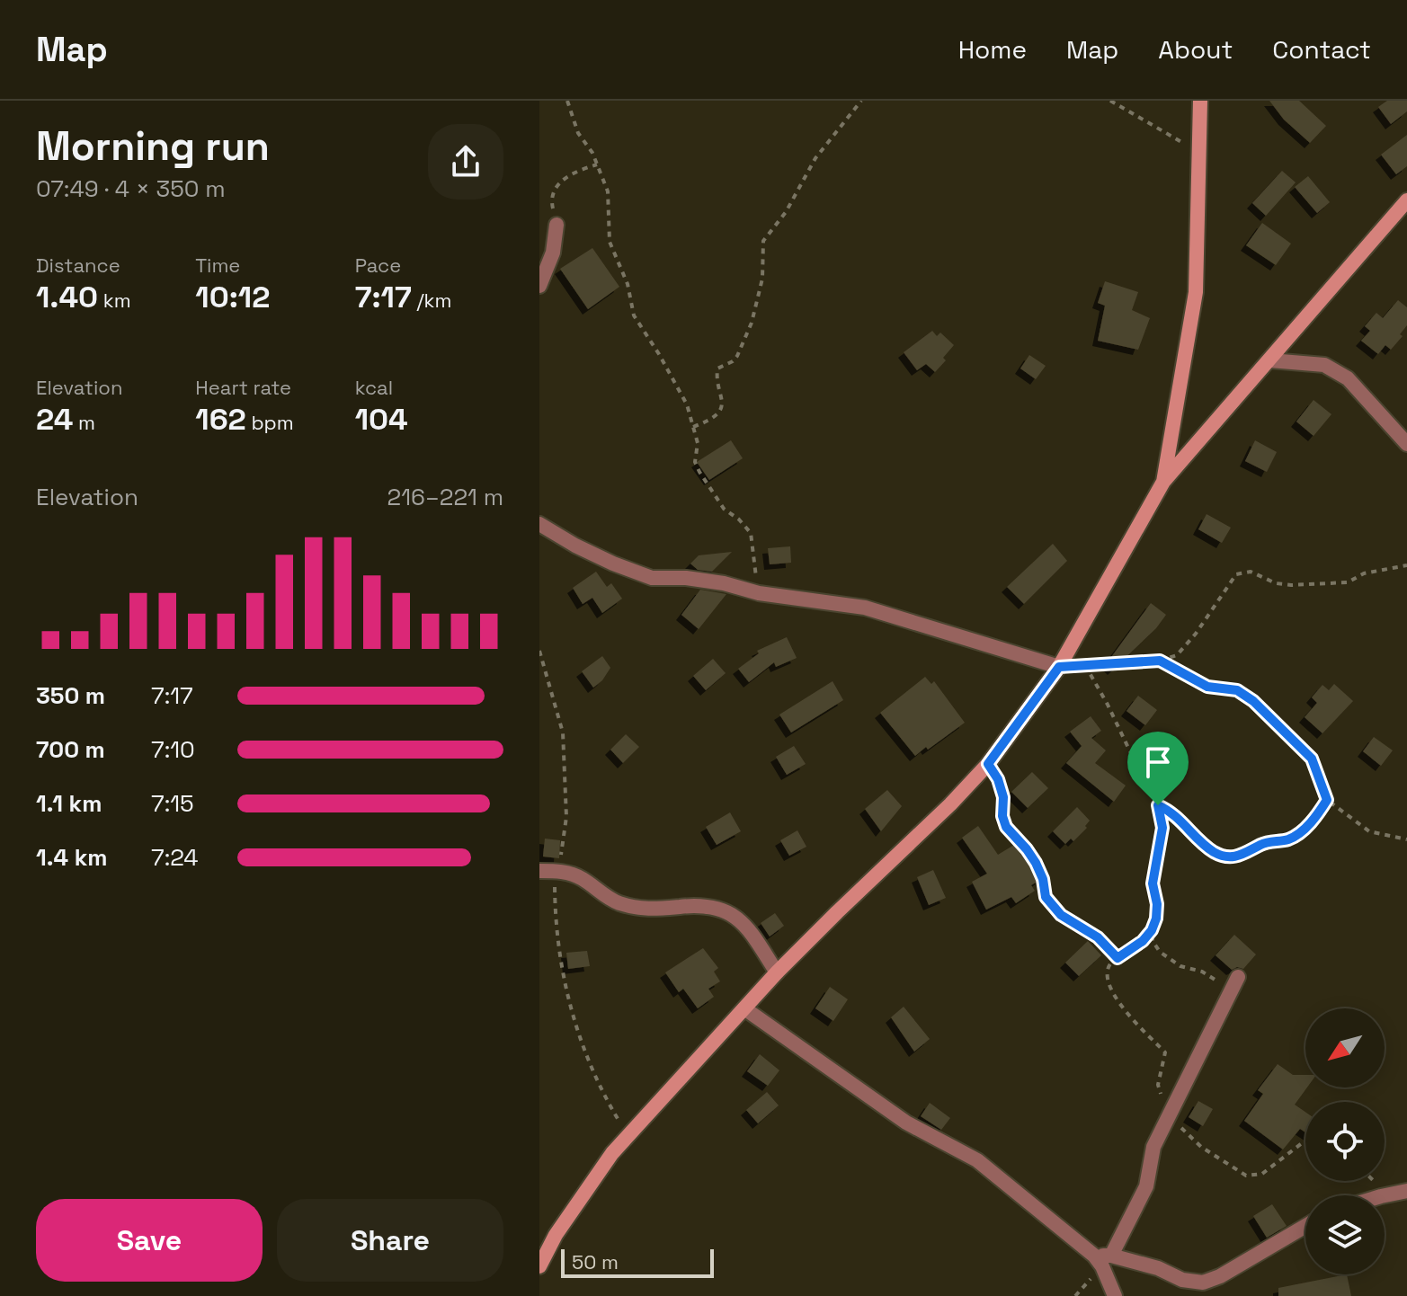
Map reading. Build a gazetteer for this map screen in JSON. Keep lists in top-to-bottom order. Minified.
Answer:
{"scale_bar":"50 m","north":"bottom left","page":{"header":"Map","nav":["Home","Map","About","Contact"],"heading":["Morning run","07:49 · 4 × 350 m"],"stats":[["Distance","1.40 km"],["Time","10:12"],["Pace","7:17 /km"],["Elevation","24 m"],["Heart rate","162 bpm"],["kcal","104"]],"chart":["Elevation","216–221 m"],"list":[{"name":"350 m","note":"7:17"},{"name":"700 m","note":"7:10"},{"name":"1.1 km","note":"7:15"},{"name":"1.4 km","note":"7:24"}],"buttons":["Save","Share"],"scale":"50 m"}}
